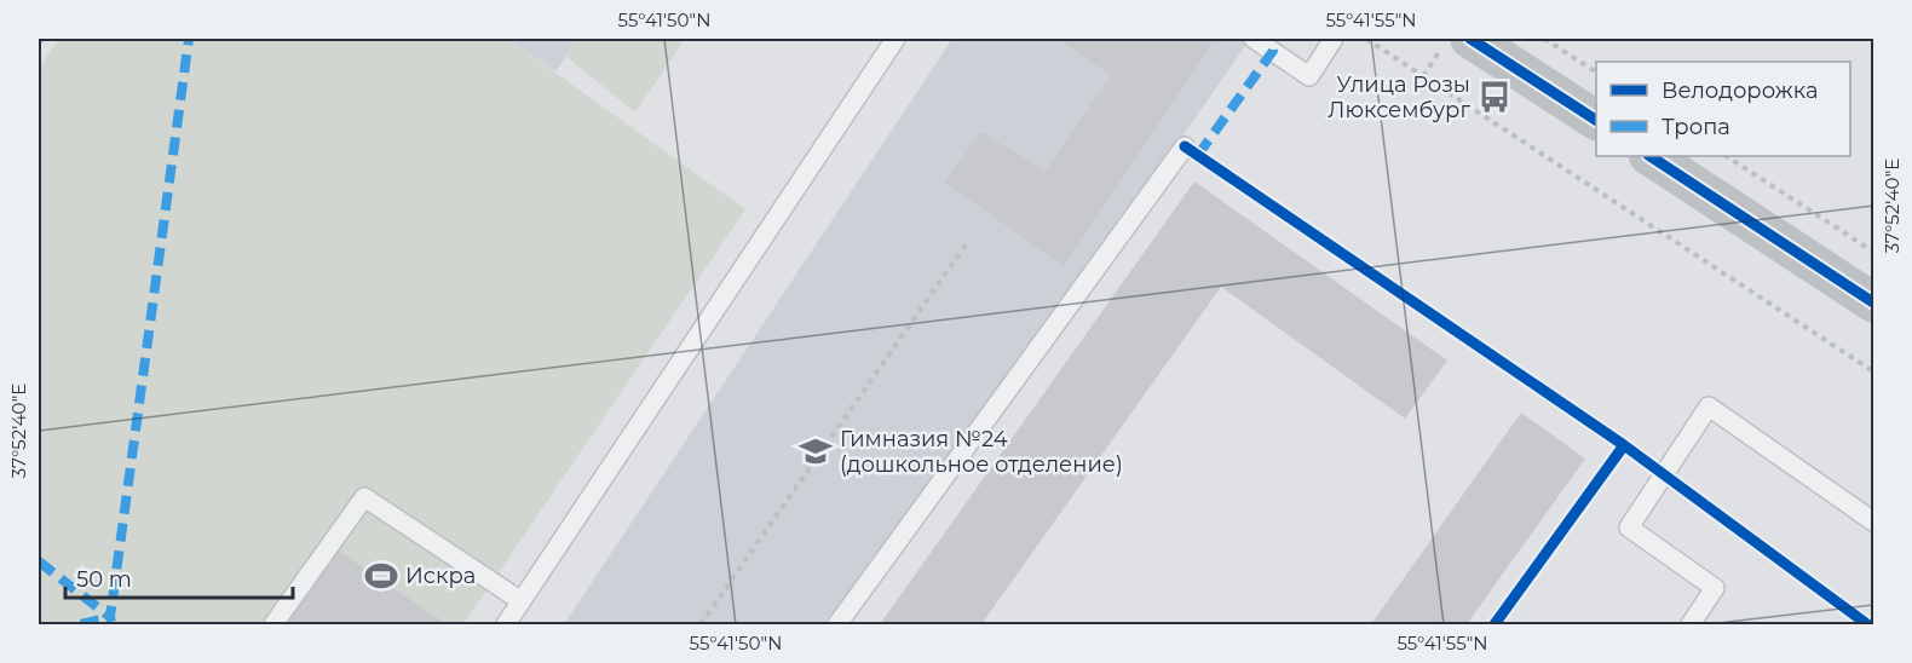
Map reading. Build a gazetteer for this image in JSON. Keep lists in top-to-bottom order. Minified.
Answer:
{"places":{"bus stop":["Улица Розы Люксембург"],"school or university":["Гимназия №24 (дошкольное отделение)"],"sports":["Искра"]},"legend":["Велодорожка","Тропа"],"scale_bar":"50 m","coordinates":["55°41'50\"N","55°41'55\"N","37°52'40\"E"]}
